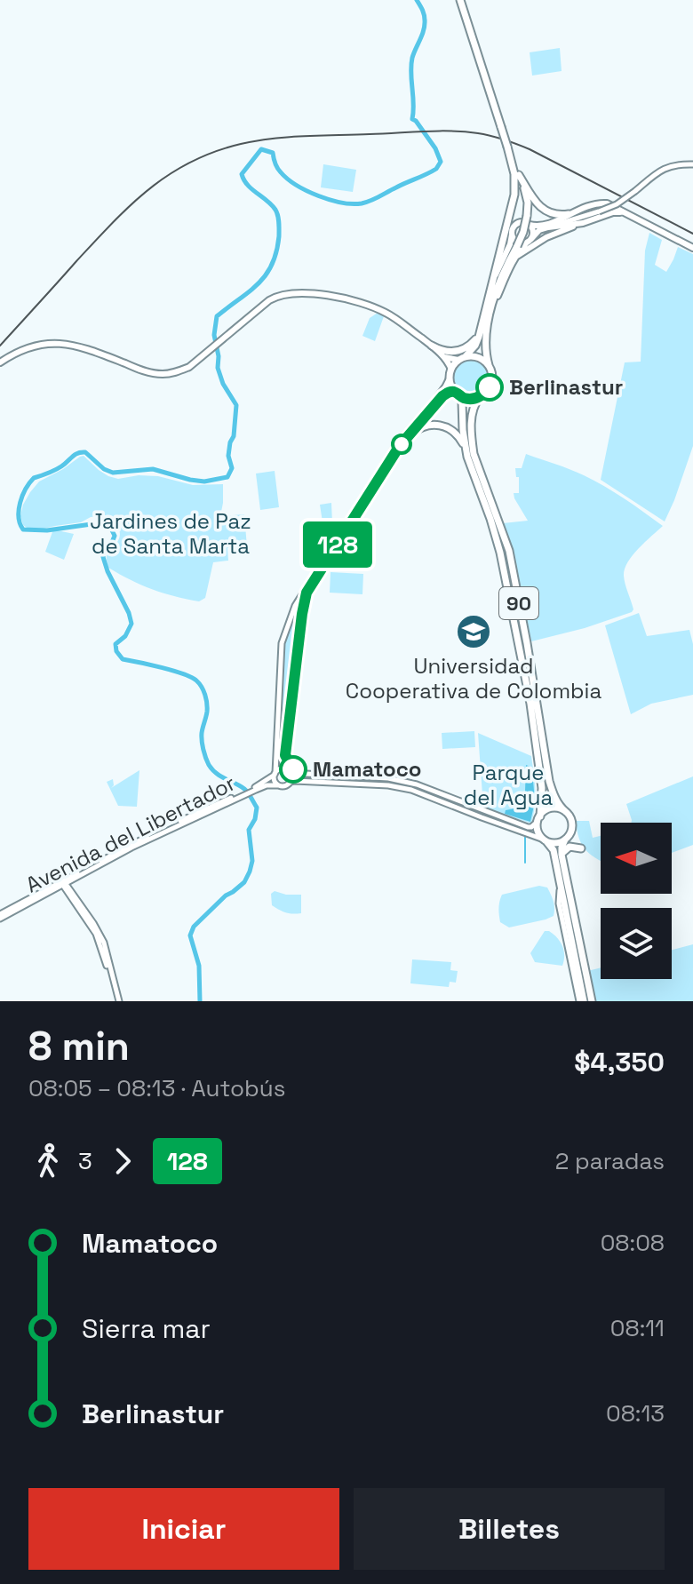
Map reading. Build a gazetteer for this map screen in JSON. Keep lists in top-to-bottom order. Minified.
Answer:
{"streets":{"highway":["90"],"main road":["Avenida del Libertador"]},"parks":["Jardines de Paz de Santa Marta","Parque del Agua"],"places":{"other":["Berlinastur","Mamatoco"],"school or university":["Universidad Cooperativa de Colombia"]},"lines":["bus line 128"],"north":"left","page":{"on_map":"128","heading":["8 min","08:05 – 08:13 · Autobús","$4,350"],"legs":["3","128","2 paradas"],"list":[{"name":"Mamatoco","value":"08:08"},{"name":"Sierra mar","value":"08:11"},{"name":"Berlinastur","value":"08:13"}],"buttons":["Iniciar","Billetes"]}}
